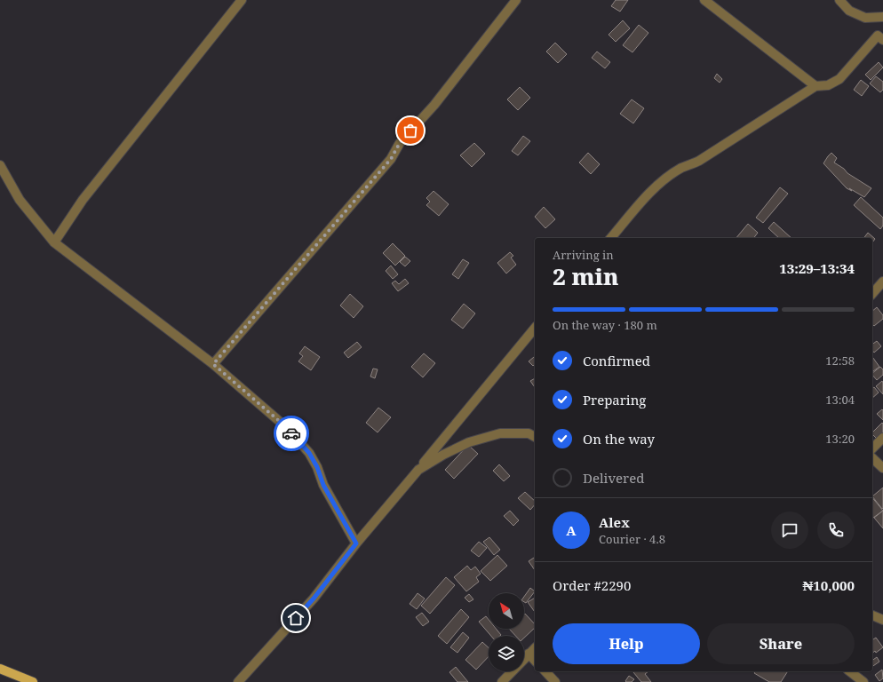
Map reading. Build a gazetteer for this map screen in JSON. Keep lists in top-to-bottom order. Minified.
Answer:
{"north":"top left","page":{"heading":["2 min","Arriving in","13:29–13:34"],"panel":["Alex","Courier · 4.8","Order #2290","₦10,000"],"bar":"On the way · 180 m","list":[["Confirmed","12:58"],["Preparing","13:04"],["On the way","13:20"],"Delivered"],"round":"A","buttons":["Help","Share"]}}
